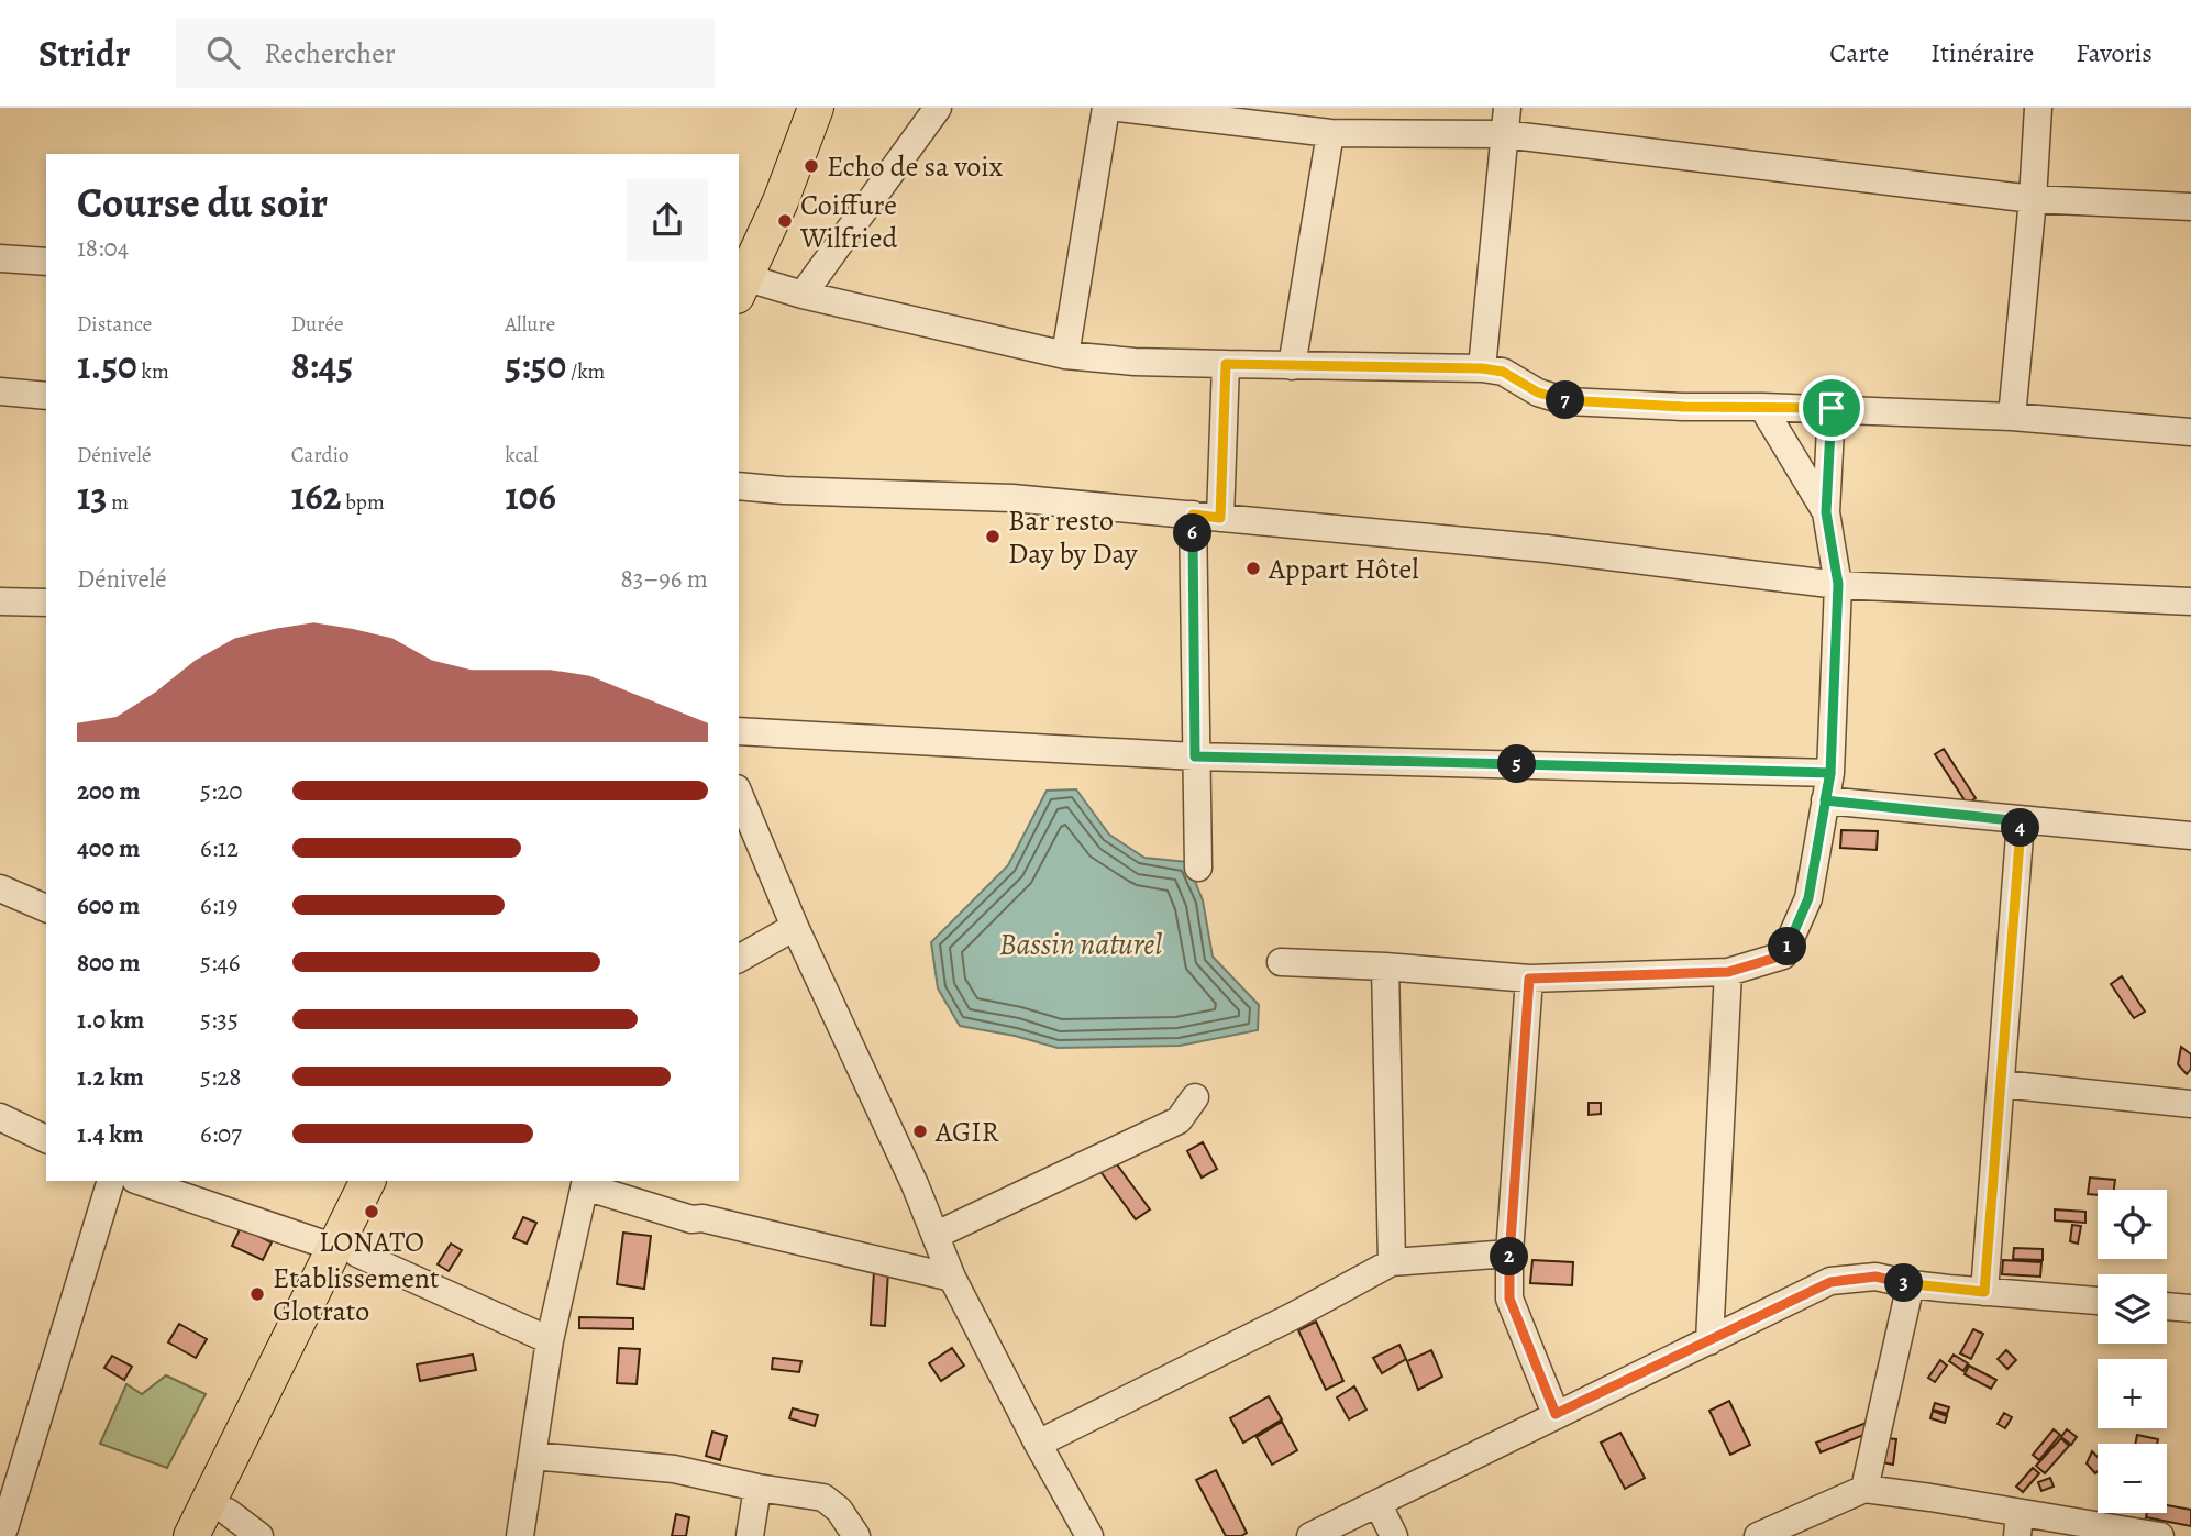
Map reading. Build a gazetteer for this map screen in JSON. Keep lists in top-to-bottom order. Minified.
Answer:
{"water":["Bassin naturel"],"places":["Echo de sa voix","Coiffure Wilfried","Bar resto Day by Day","Appart Hôtel","AGIR","LONATO","Etablissement Glotrato"],"page":{"header":"Stridr","search":"Rechercher","nav":["Carte","Itinéraire","Favoris"],"heading":["Course du soir","18:04"],"stats":[["Distance","1.50 km"],["Durée","8:45"],["Allure","5:50 /km"],["Dénivelé","13 m"],["Cardio","162 bpm"],["kcal","106"]],"pins":["7","6","5","4","1","2","3"],"chart":["Dénivelé","83–96 m"],"list":[{"name":"200 m","note":"5:20"},{"name":"400 m","note":"6:12"},{"name":"600 m","note":"6:19"},{"name":"800 m","note":"5:46"},{"name":"1.0 km","note":"5:35"},{"name":"1.2 km","note":"5:28"},{"name":"1.4 km","note":"6:07"}],"map_buttons":["+","−"]}}
